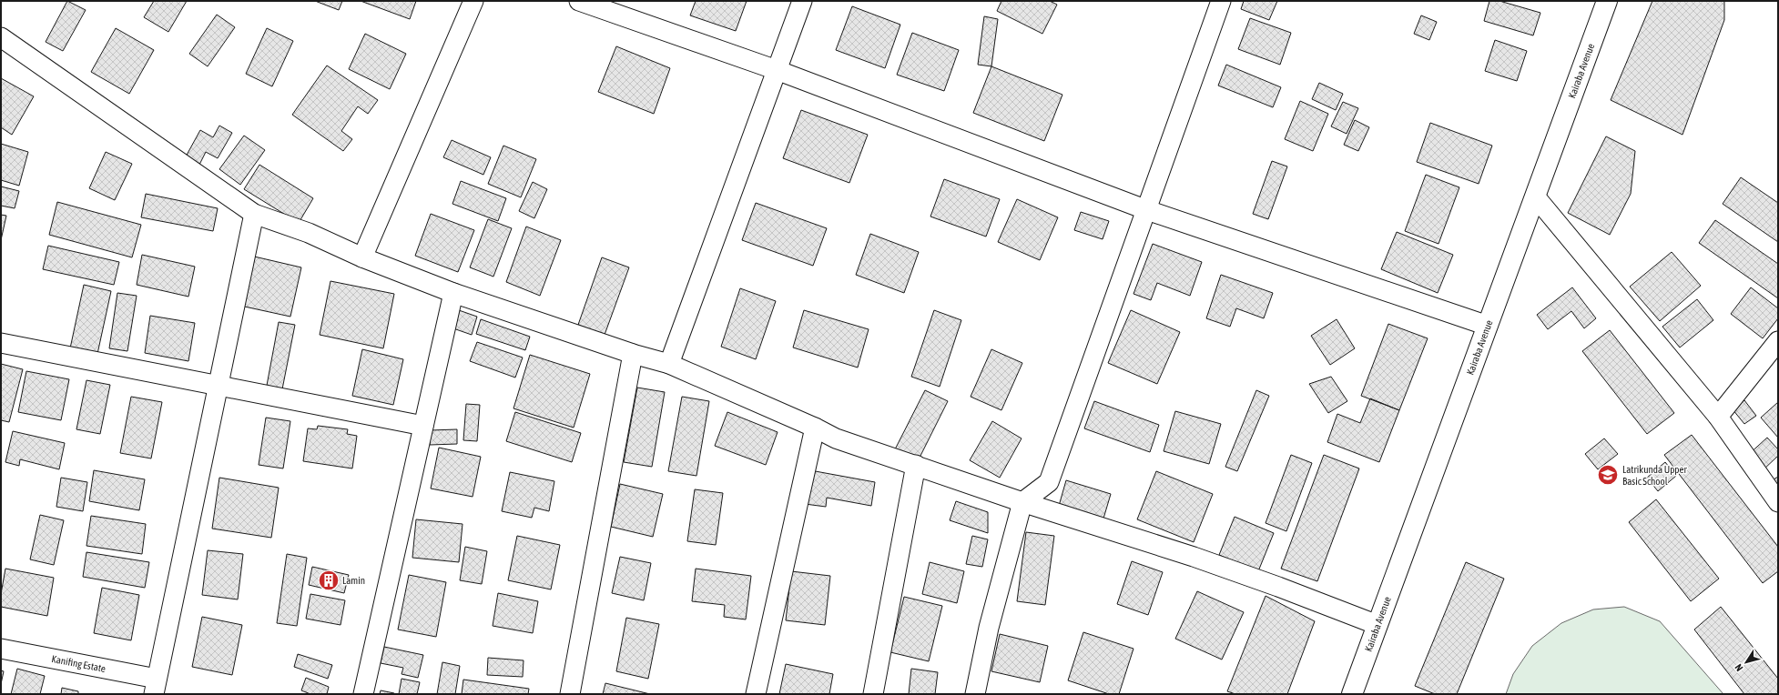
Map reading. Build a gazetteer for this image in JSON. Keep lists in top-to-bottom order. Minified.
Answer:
{"streets":{"street":["Kairaba Avenue","Kanifing Estate"]},"places":{"school or university":["Latrikunda Upper Basic School"],"building":["Lamin"]},"north":"bottom left"}
